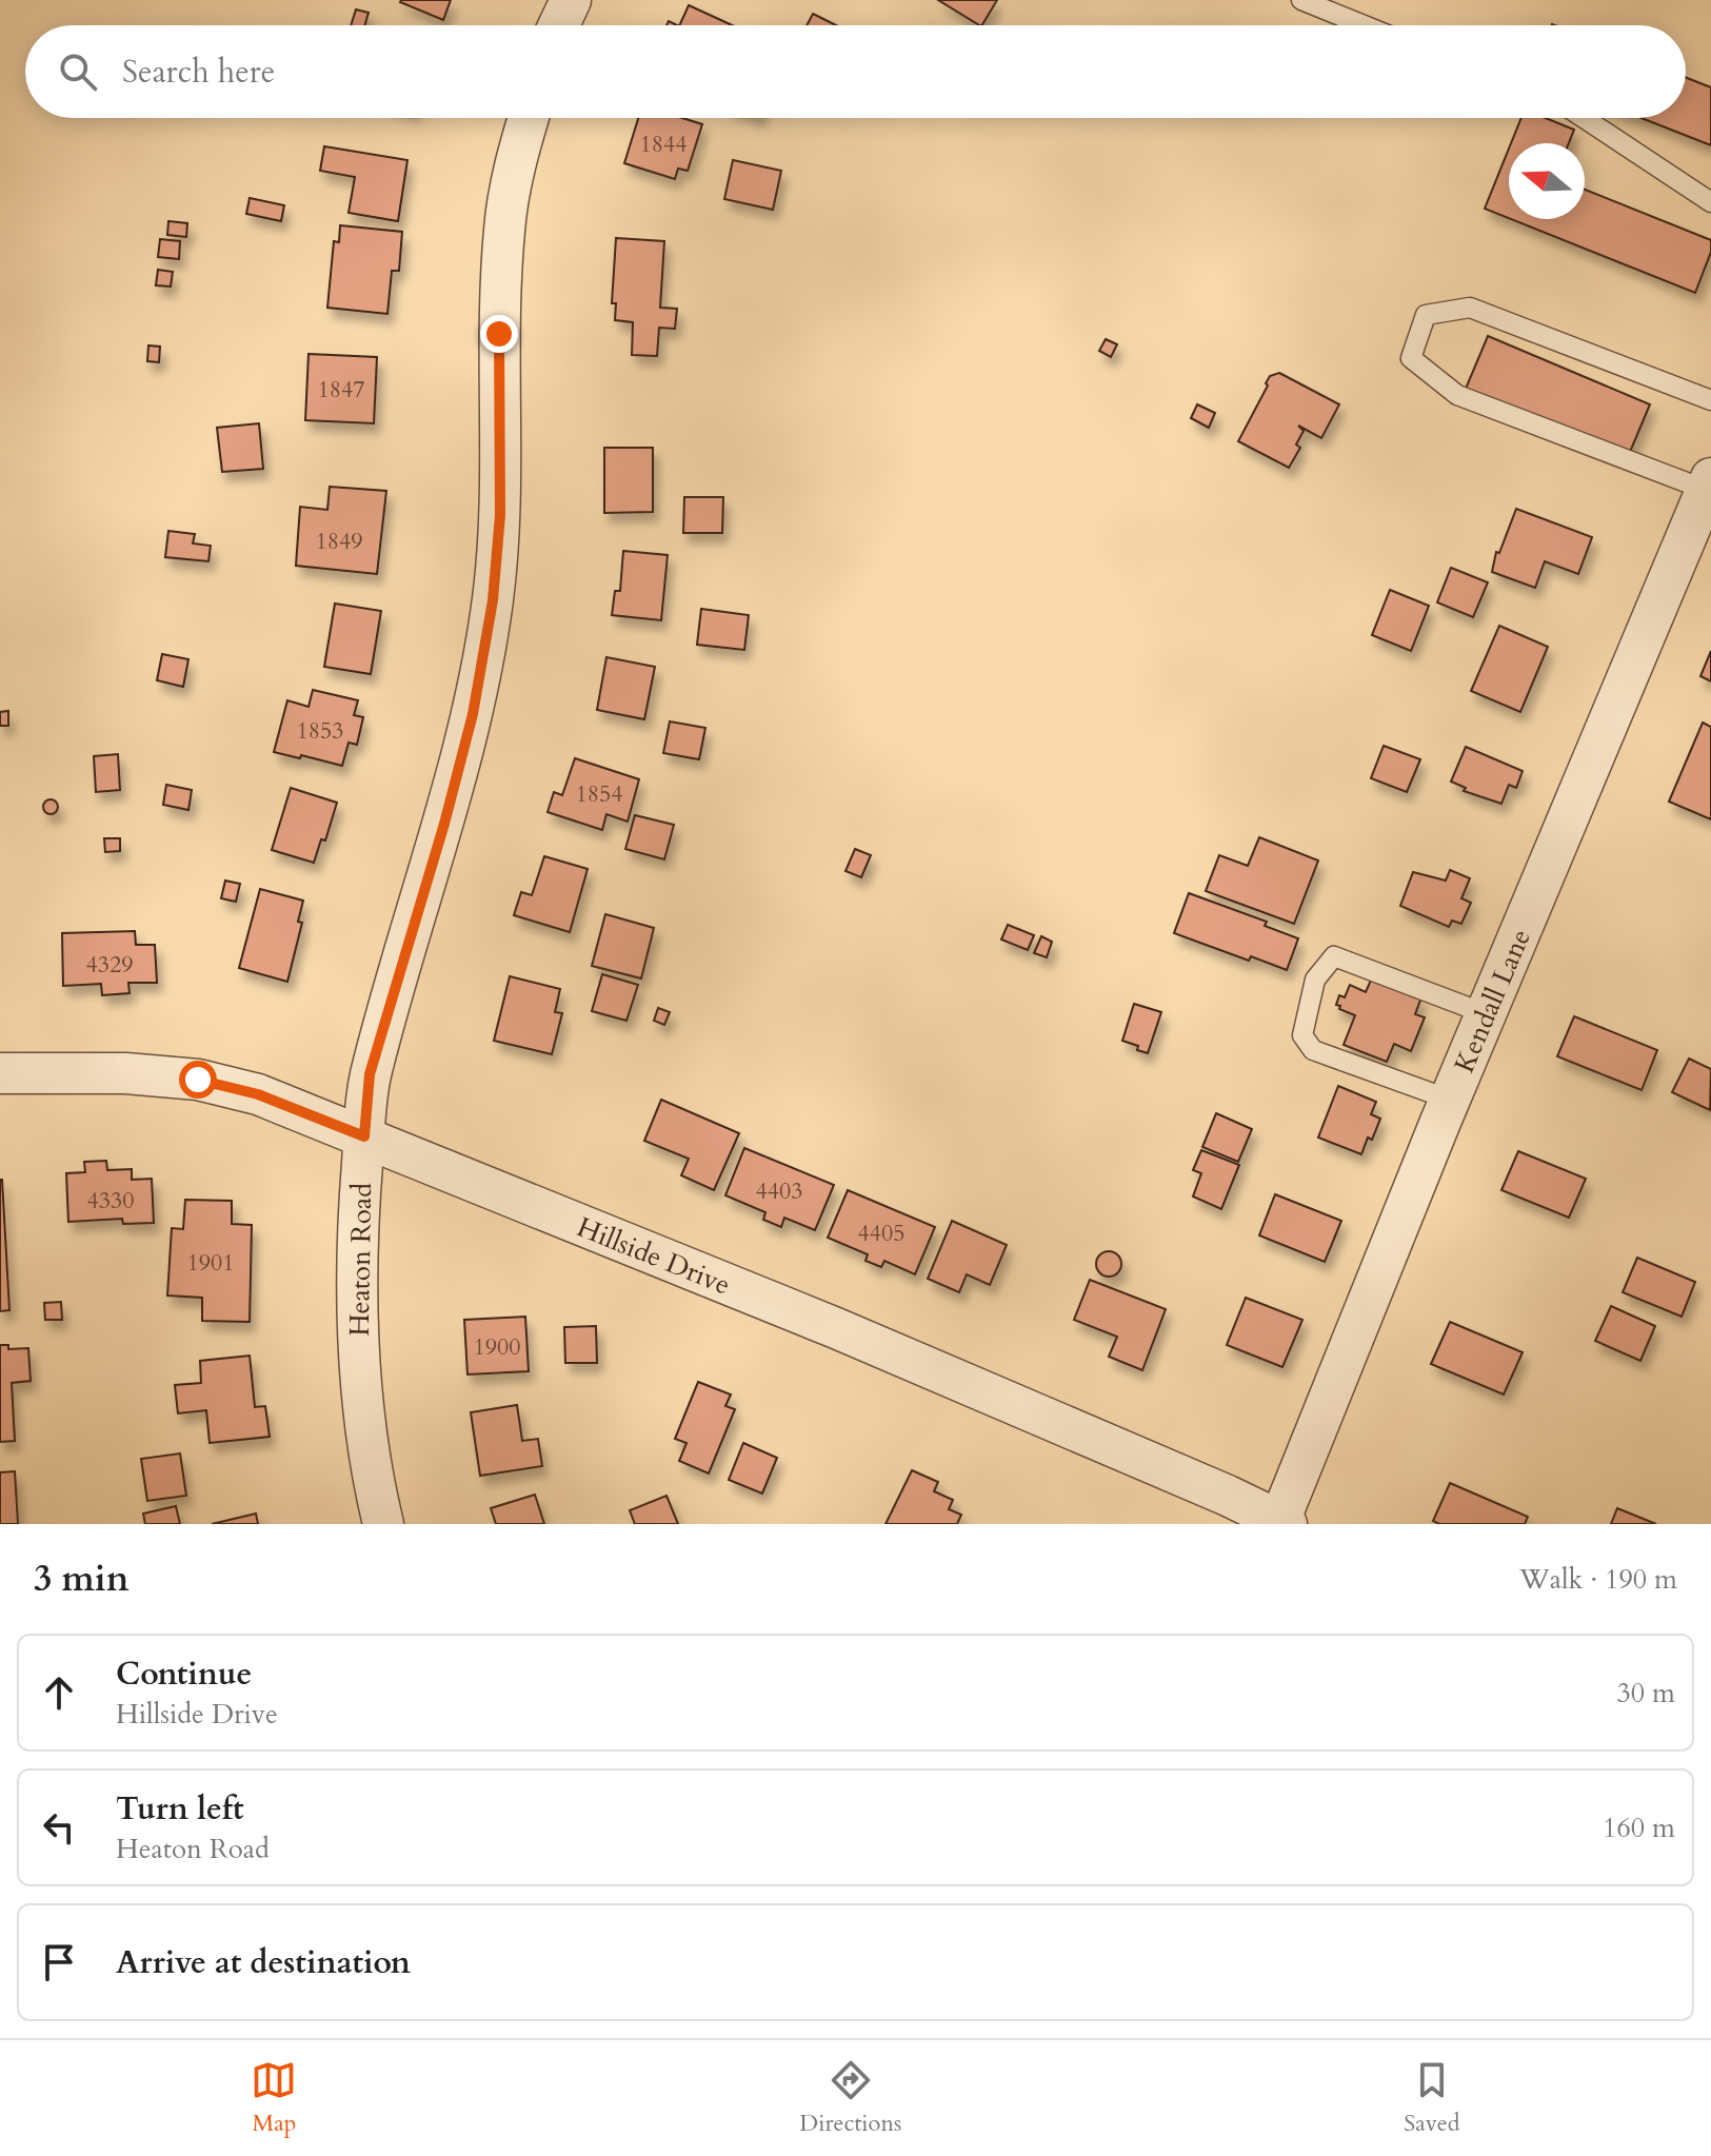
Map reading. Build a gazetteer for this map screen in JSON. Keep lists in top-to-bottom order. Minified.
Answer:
{"streets":{"street":["Kendall Lane","Hillside Drive","Heaton Road"]},"crossings":[["Kendall Lane","Hillside Drive"],["Hillside Drive","Heaton Road"]],"house_numbers":["1844","1847","1849","1853","1854","4329","4403","4330","4405","1901","1900"],"north":"left","page":{"search":"Search here","heading":["3 min","Walk · 190 m"],"list":[["Continue","Hillside Drive","30 m"],["Turn left","Heaton Road","160 m"],"Arrive at destination"],"nav":["Map","Directions","Saved"]}}
